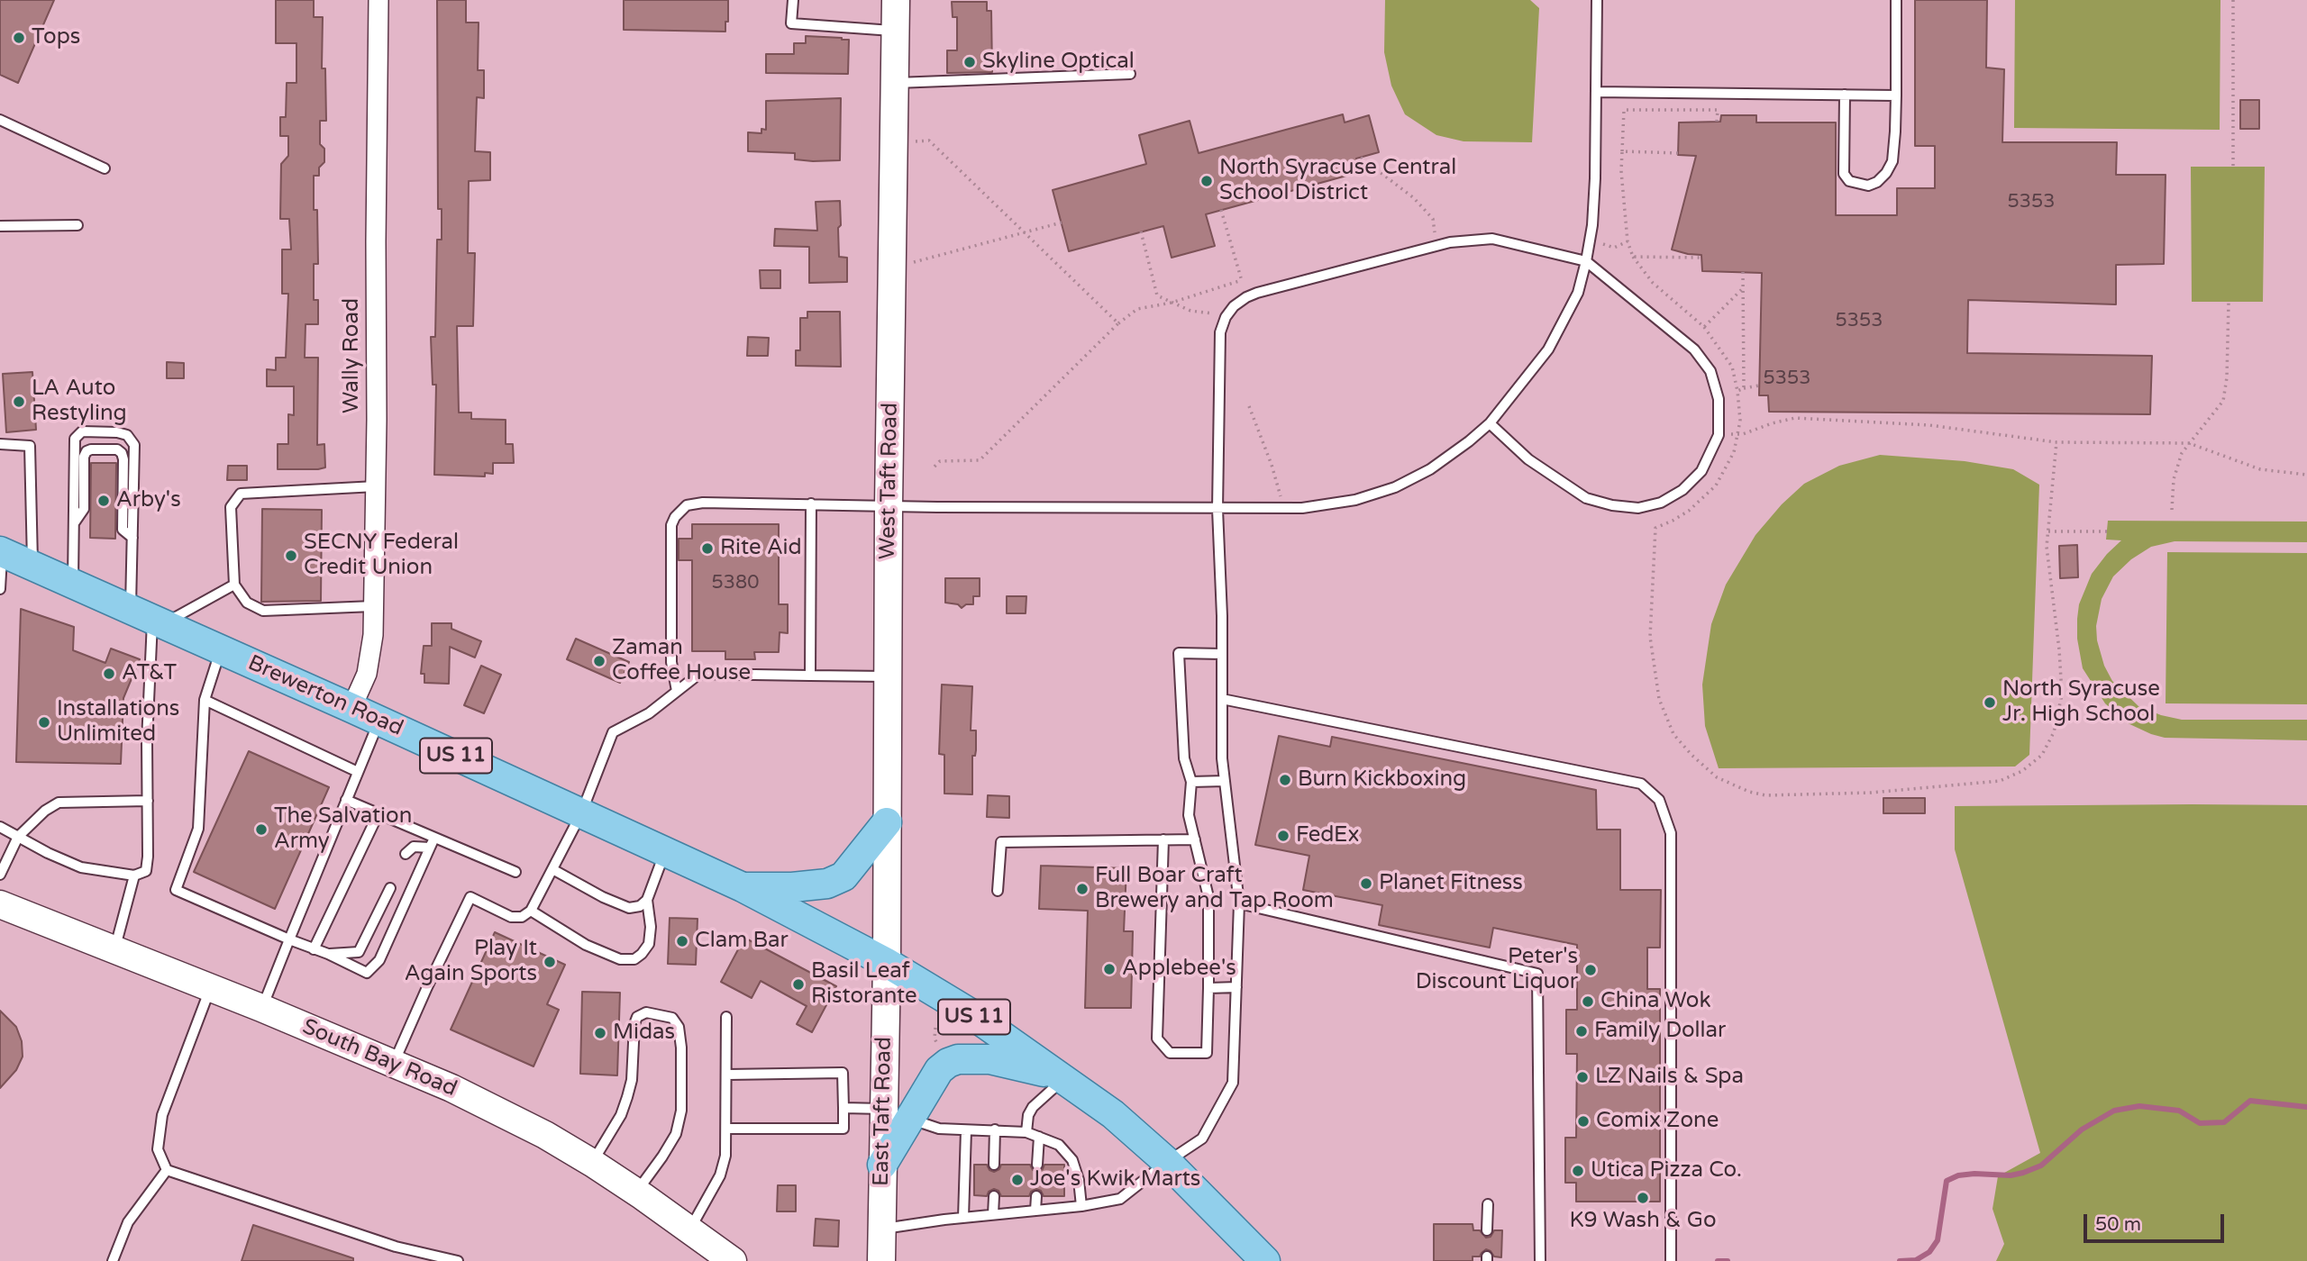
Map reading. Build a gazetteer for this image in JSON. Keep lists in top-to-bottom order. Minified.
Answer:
{"streets":{"main road":["West Taft Road","Brewerton Road","US 11","South Bay Road","East Taft Road"],"street":["Wally Road"]},"crossings":[["Wally Road","Brewerton Road"],["West Taft Road","Brewerton Road"],["West Taft Road","US 11"],["West Taft Road","East Taft Road"],["Brewerton Road","US 11"],["Brewerton Road","East Taft Road"],["US 11","East Taft Road"]],"places":["Tops","Skyline Optical","North Syracuse Central School District","LA Auto Restyling","Arby's","Rite Aid","SECNY Federal Credit Union","Zaman Coffee House","AT&T","North Syracuse Jr. High School","Installations Unlimited","Burn Kickboxing","The Salvation Army","FedEx","Planet Fitness","Full Boar Craft Brewery and Tap Room","Clam Bar","Play It Again Sports","Applebee's","Peter's Discount Liquor","Basil Leaf Ristorante","China Wok","Family Dollar","Midas","LZ Nails & Spa","Comix Zone","Utica Pizza Co.","Joe's Kwik Marts","K9 Wash & Go"],"house_numbers":["5353","5353","5353","5380"],"scale_bar":"50 m"}
